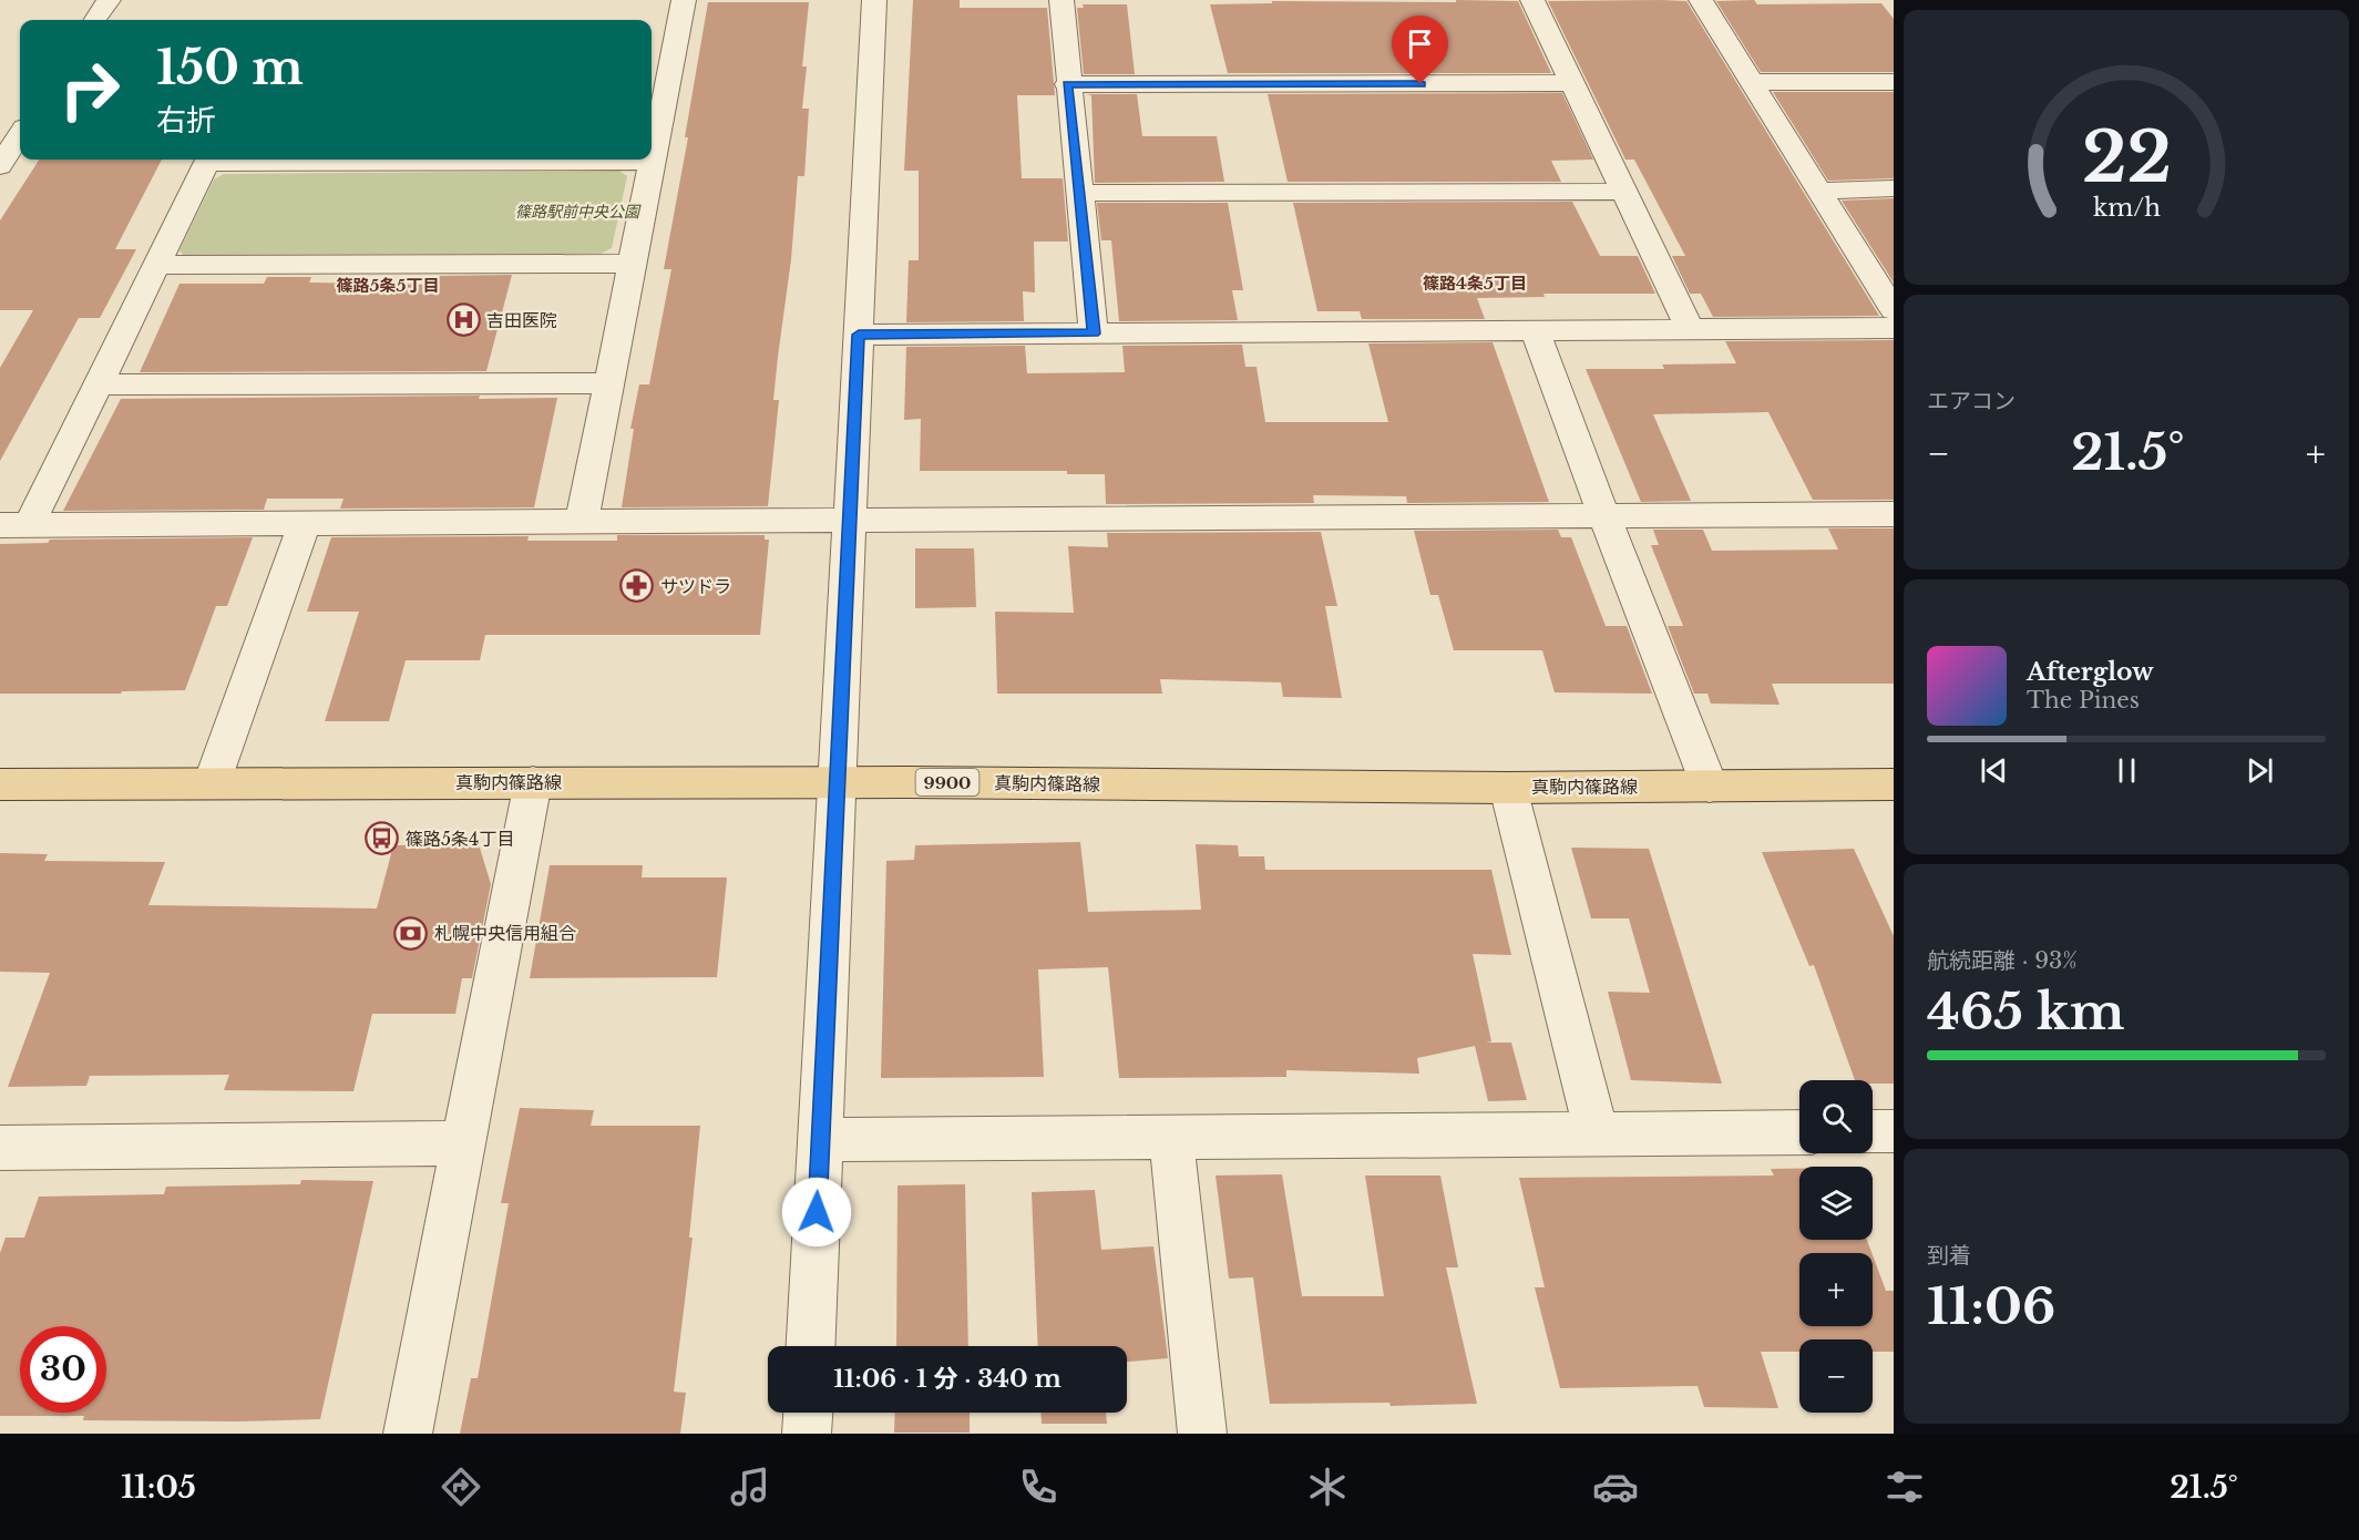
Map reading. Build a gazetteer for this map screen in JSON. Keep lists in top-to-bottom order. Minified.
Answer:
{"streets":{"main road":["真駒内篠路線","9900"]},"districts":["篠路4条5丁目","篠路5条5丁目"],"parks":["篠路駅前中央公園"],"places":{"hospital":["吉田医院"],"pharmacy":["サツドラ"],"bus stop":["篠路5条4丁目"],"bank":["札幌中央信用組合"]},"page":{"turn":["150 m","右折"],"tile":["エアコン",["航続距離 · 93%","465 km"],["到着","11:06"]],"heat":["−","21.5°","+"],"song":["Afterglow","The Pines"],"map_buttons":["+","−"],"limit":"30","trip":"11:06 · 1 分 · 340 m","tabs":["11:05","21.5°"],"gauge":["22","km/h"]}}
